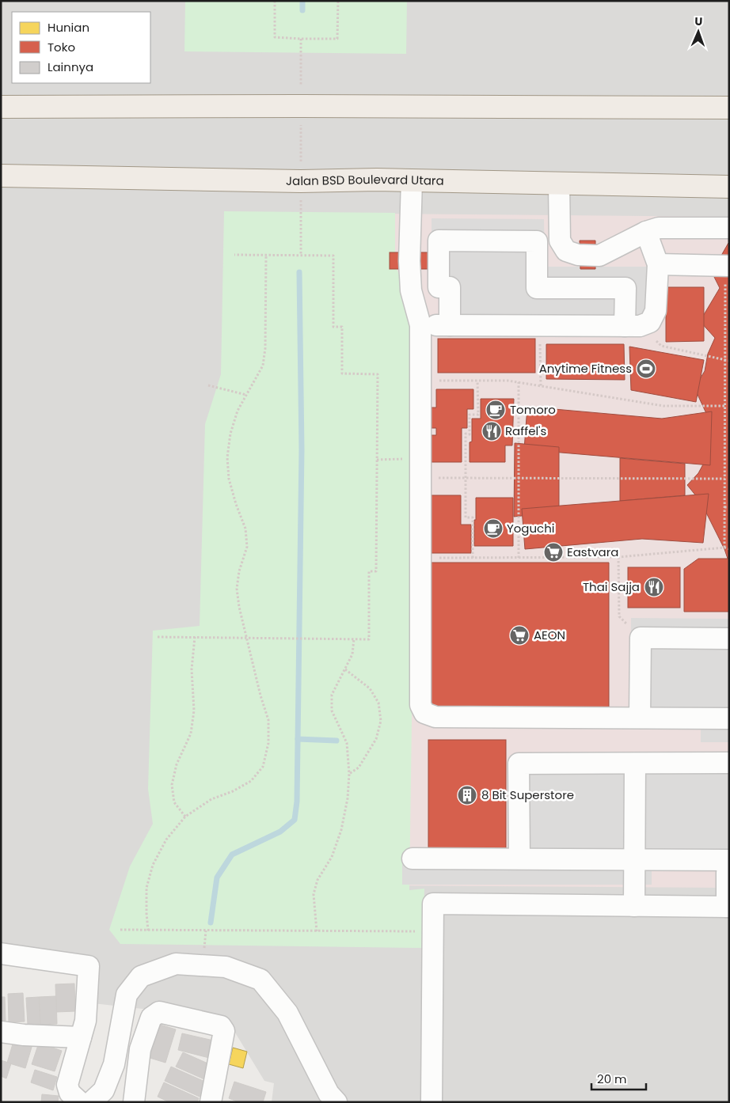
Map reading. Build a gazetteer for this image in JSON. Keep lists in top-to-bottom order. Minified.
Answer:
{"streets":{"main road":["Jalan BSD Boulevard Utara"]},"places":{"sports":["Anytime Fitness"],"cafe":["Tomoro","Yoguchi"],"restaurant":["Raffel's","Thai Sajja"],"supermarket":["Eastvara","AEON"],"building":["8 Bit Superstore"]},"legend":["Hunian","Toko","Lainnya"],"scale_bar":"20 m","north":"top"}
